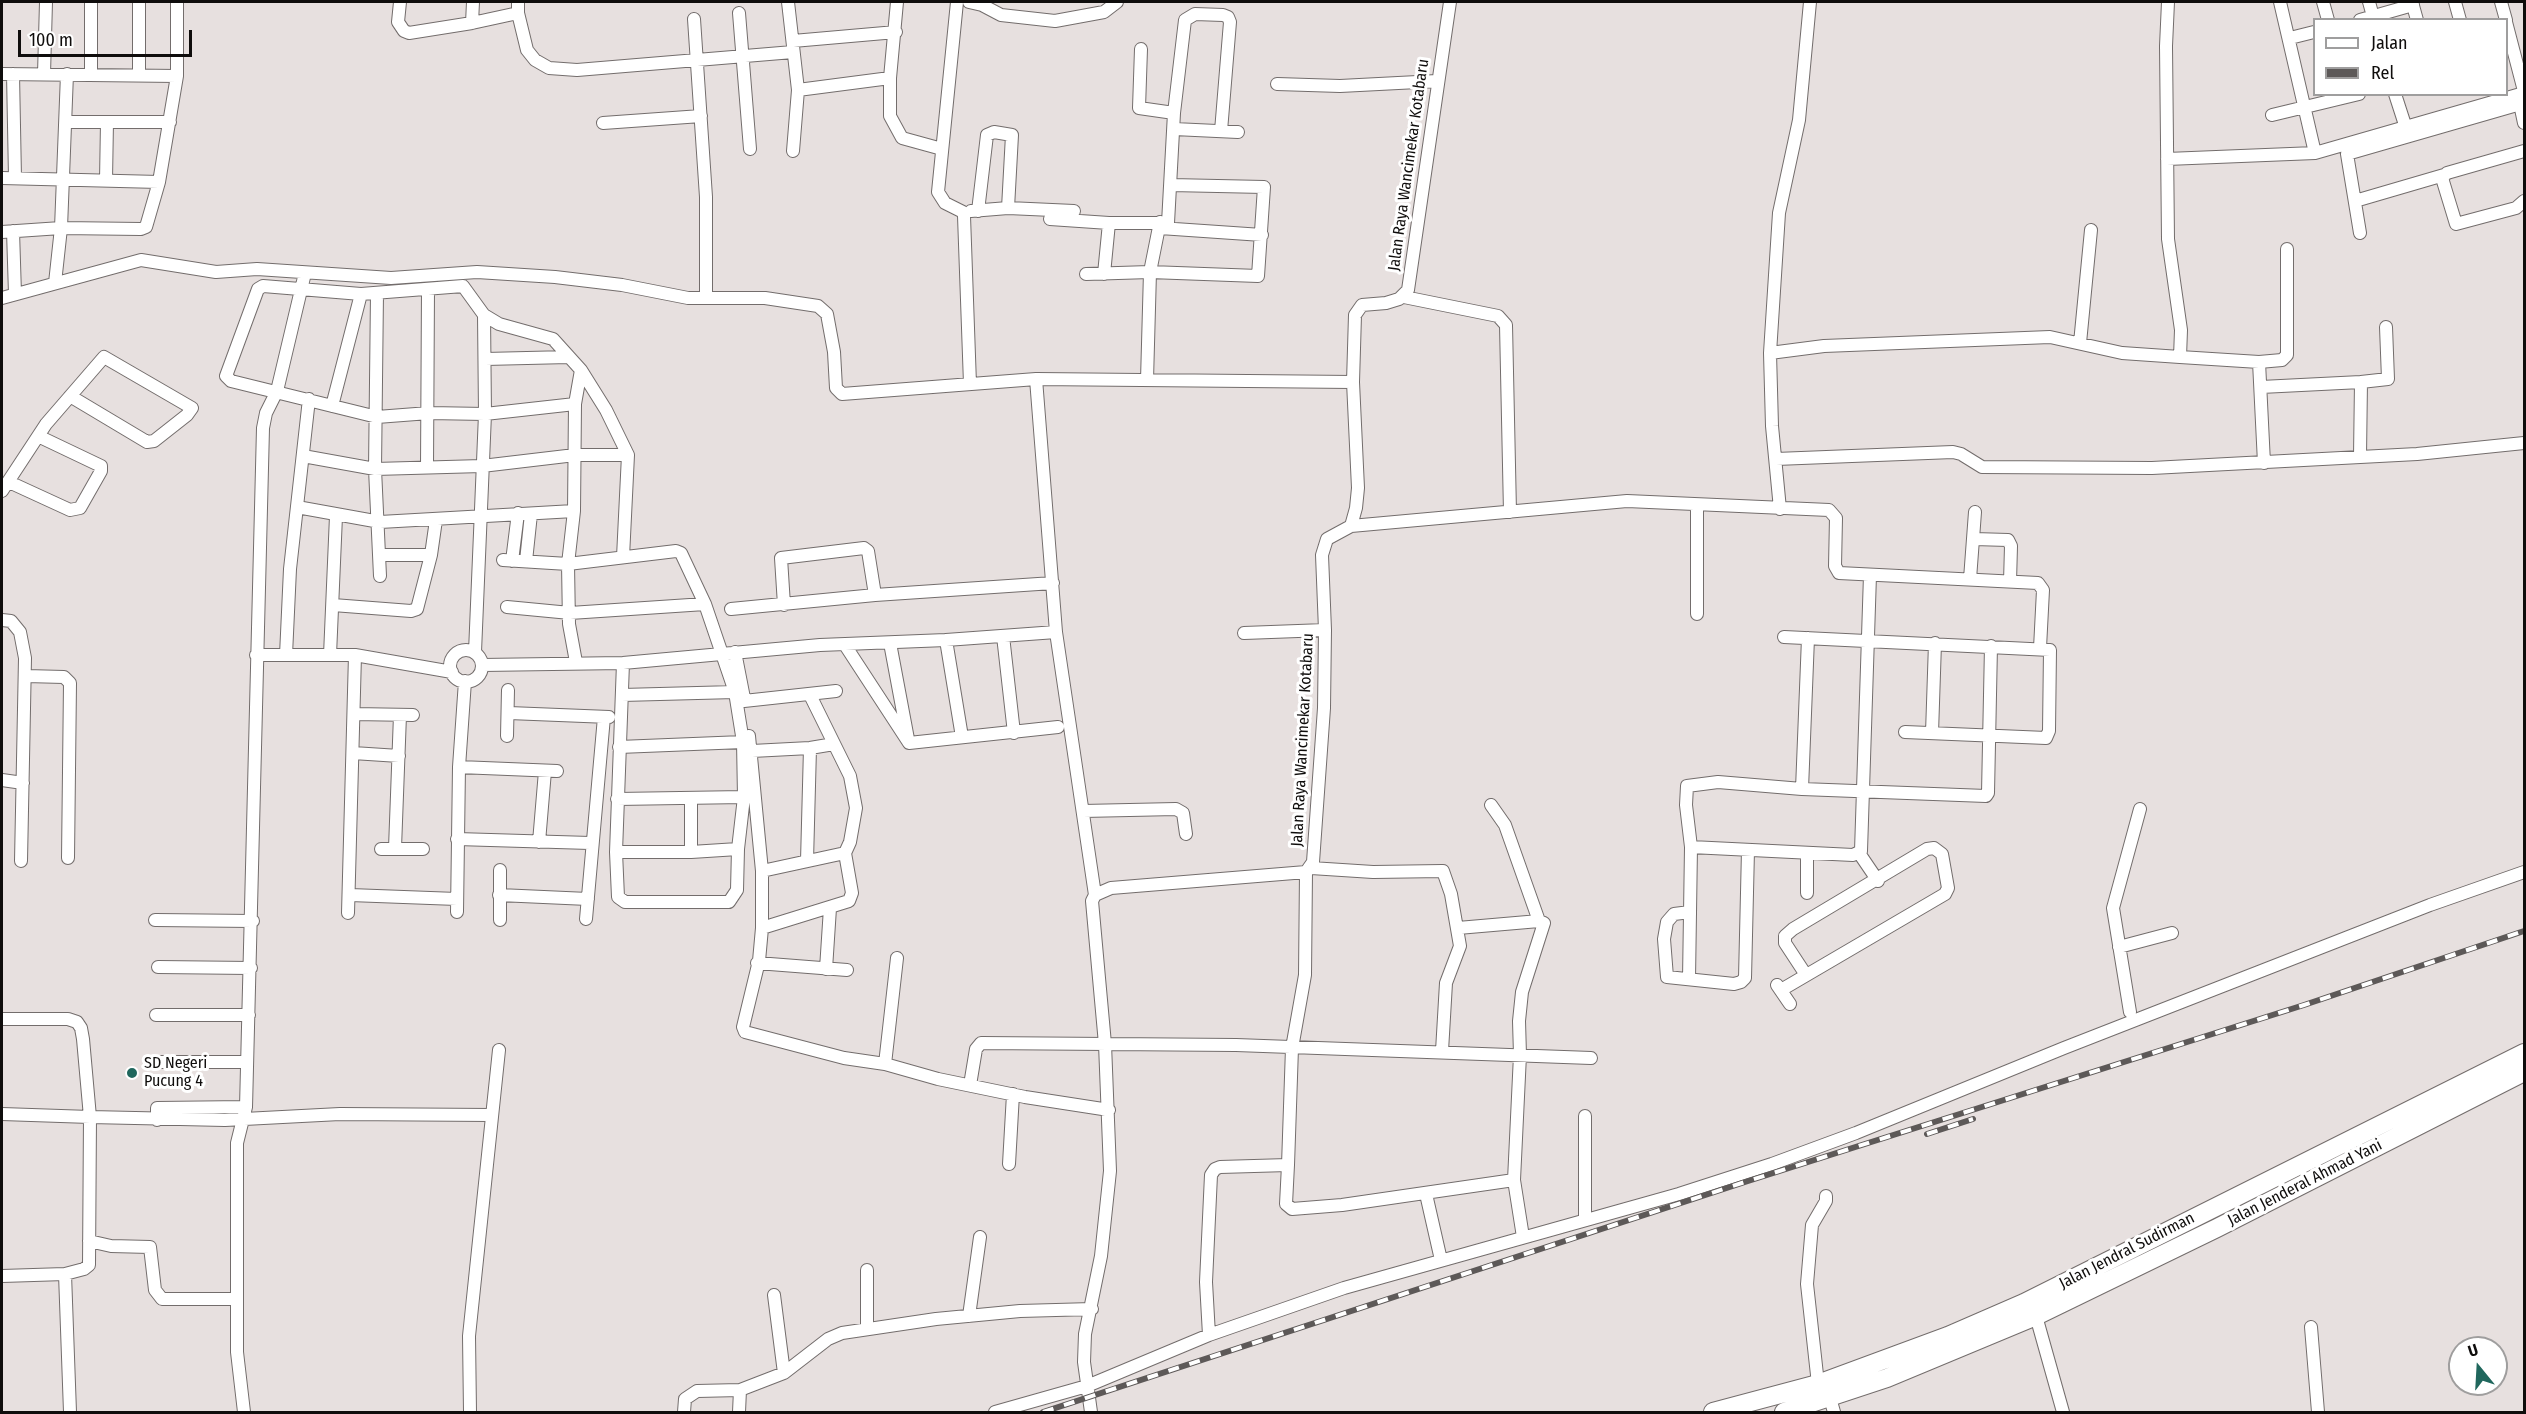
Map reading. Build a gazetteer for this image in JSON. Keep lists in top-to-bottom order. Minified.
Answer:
{"streets":{"highway":["Jalan Jenderal Ahmad Yani","Jalan Jendral Sudirman"],"street":["Jalan Raya Wancimekar Kotabaru"]},"places":["SD Negeri Pucung 4"],"legend":["Jalan","Rel"],"scale_bar":"100 m","north":"top"}
